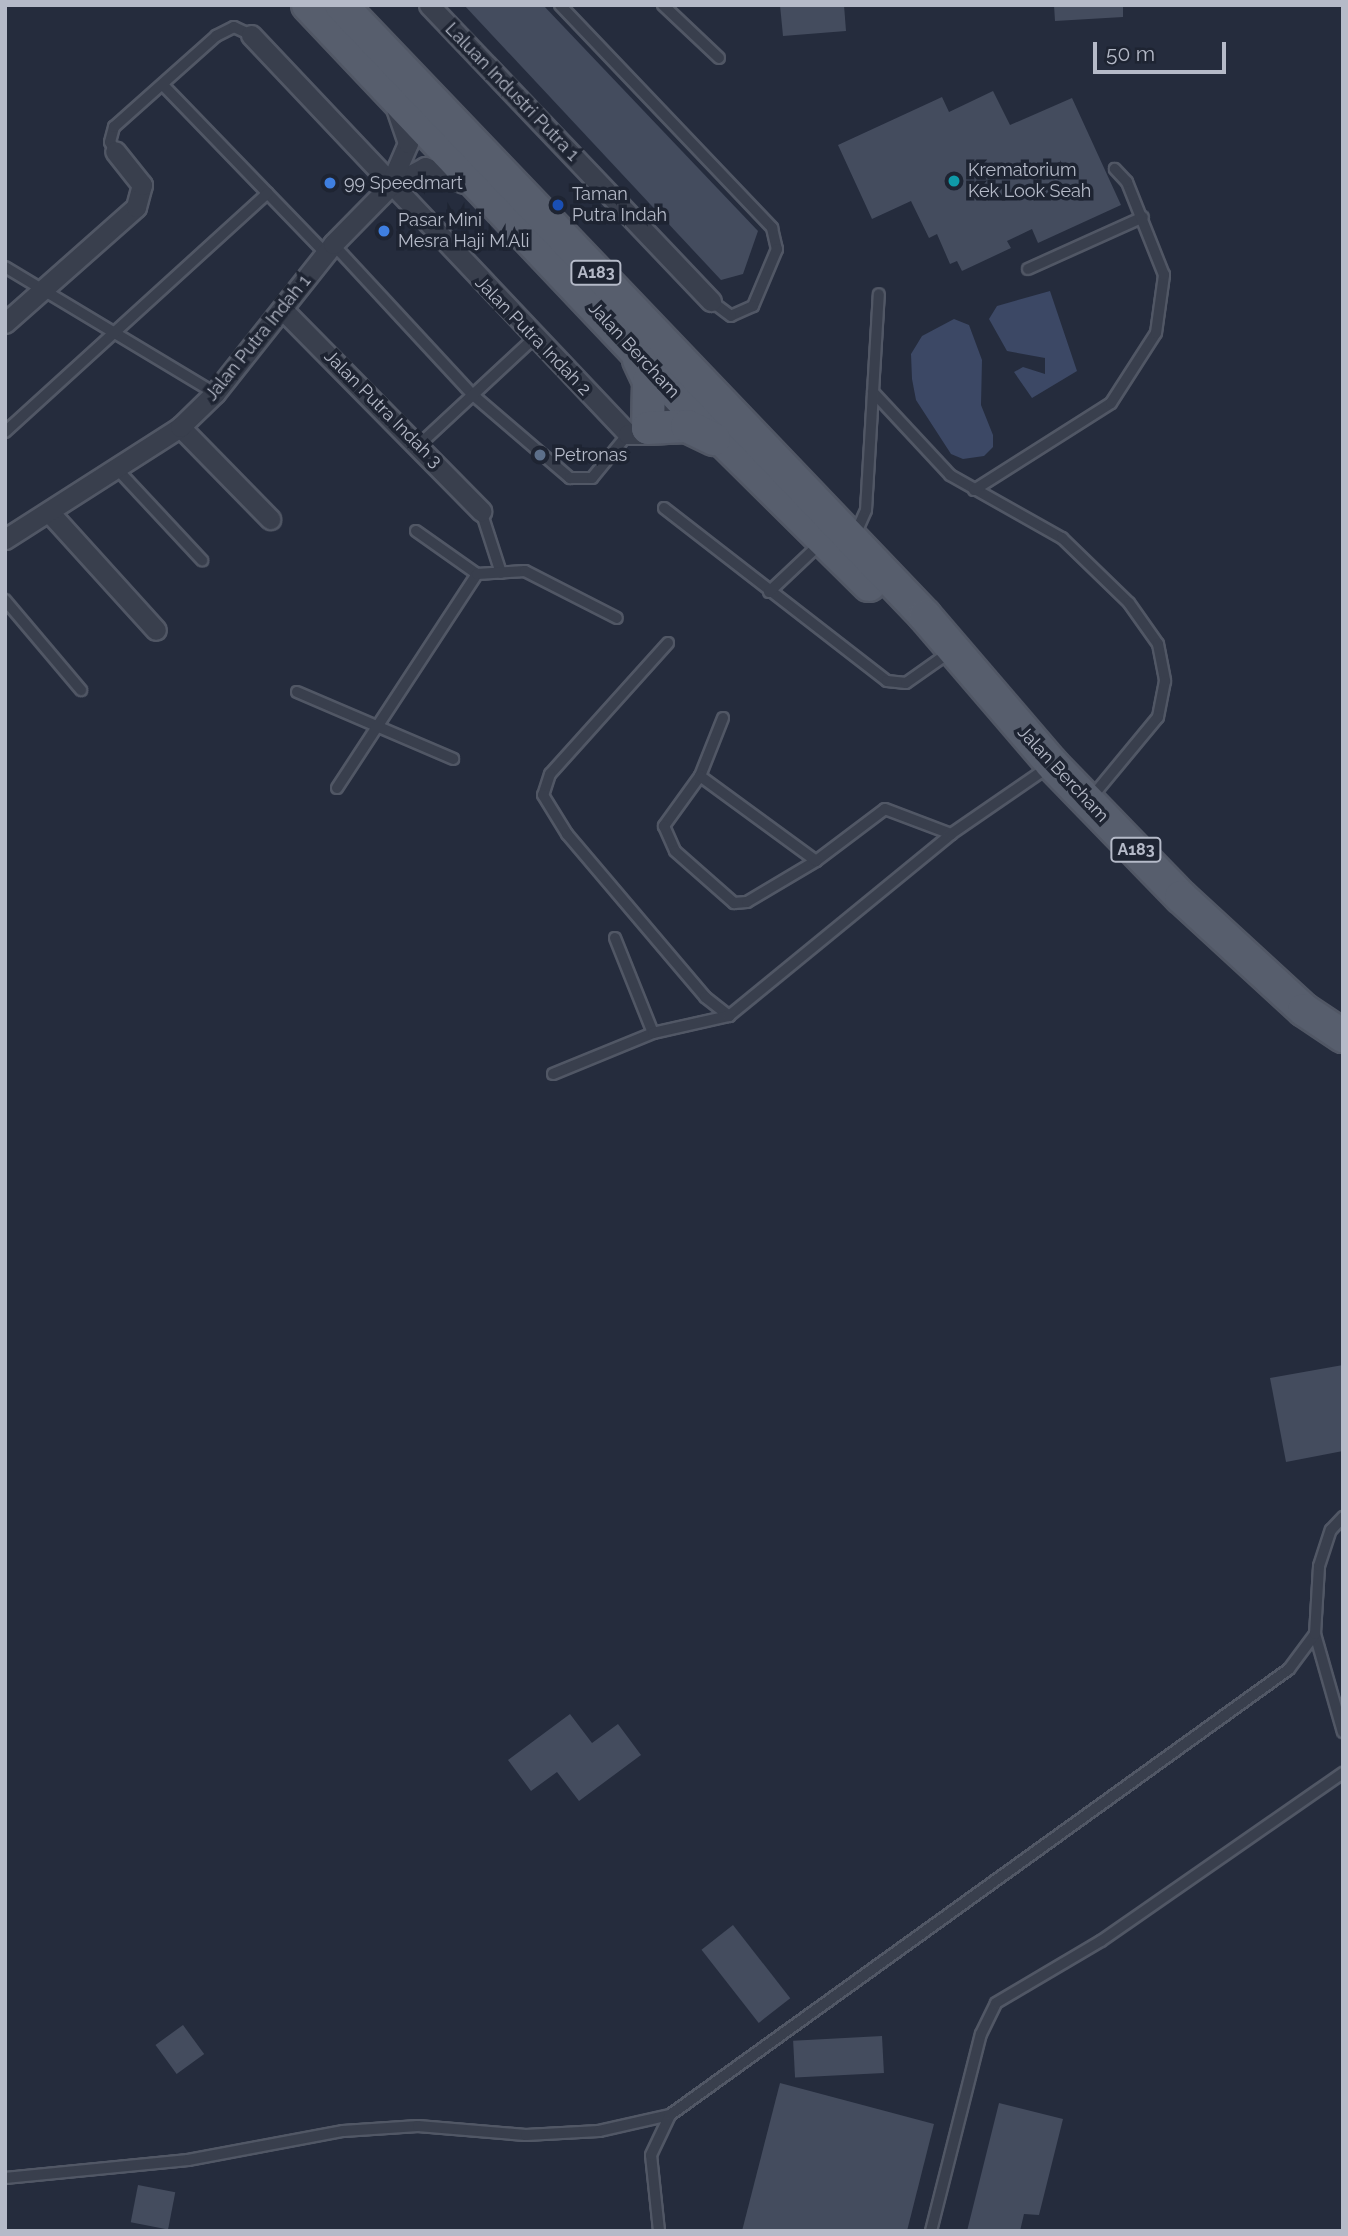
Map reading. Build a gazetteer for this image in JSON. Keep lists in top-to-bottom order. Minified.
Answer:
{"streets":{"main road":["A183","Jalan Bercham"],"street":["Laluan Industri Putra 1","Jalan Putra Indah 2","Jalan Putra Indah 1","Jalan Putra Indah 3"]},"crossings":[["Jalan Putra Indah 2","Jalan Putra Indah 1"],["Jalan Putra Indah 1","Jalan Bercham"],["Jalan Putra Indah 1","Jalan Putra Indah 3"]],"places":["Krematorium Kek Look Seah","99 Speedmart","Taman Putra Indah","Pasar Mini Mesra Haji M.Ali","Petronas"],"scale_bar":"50 m"}
